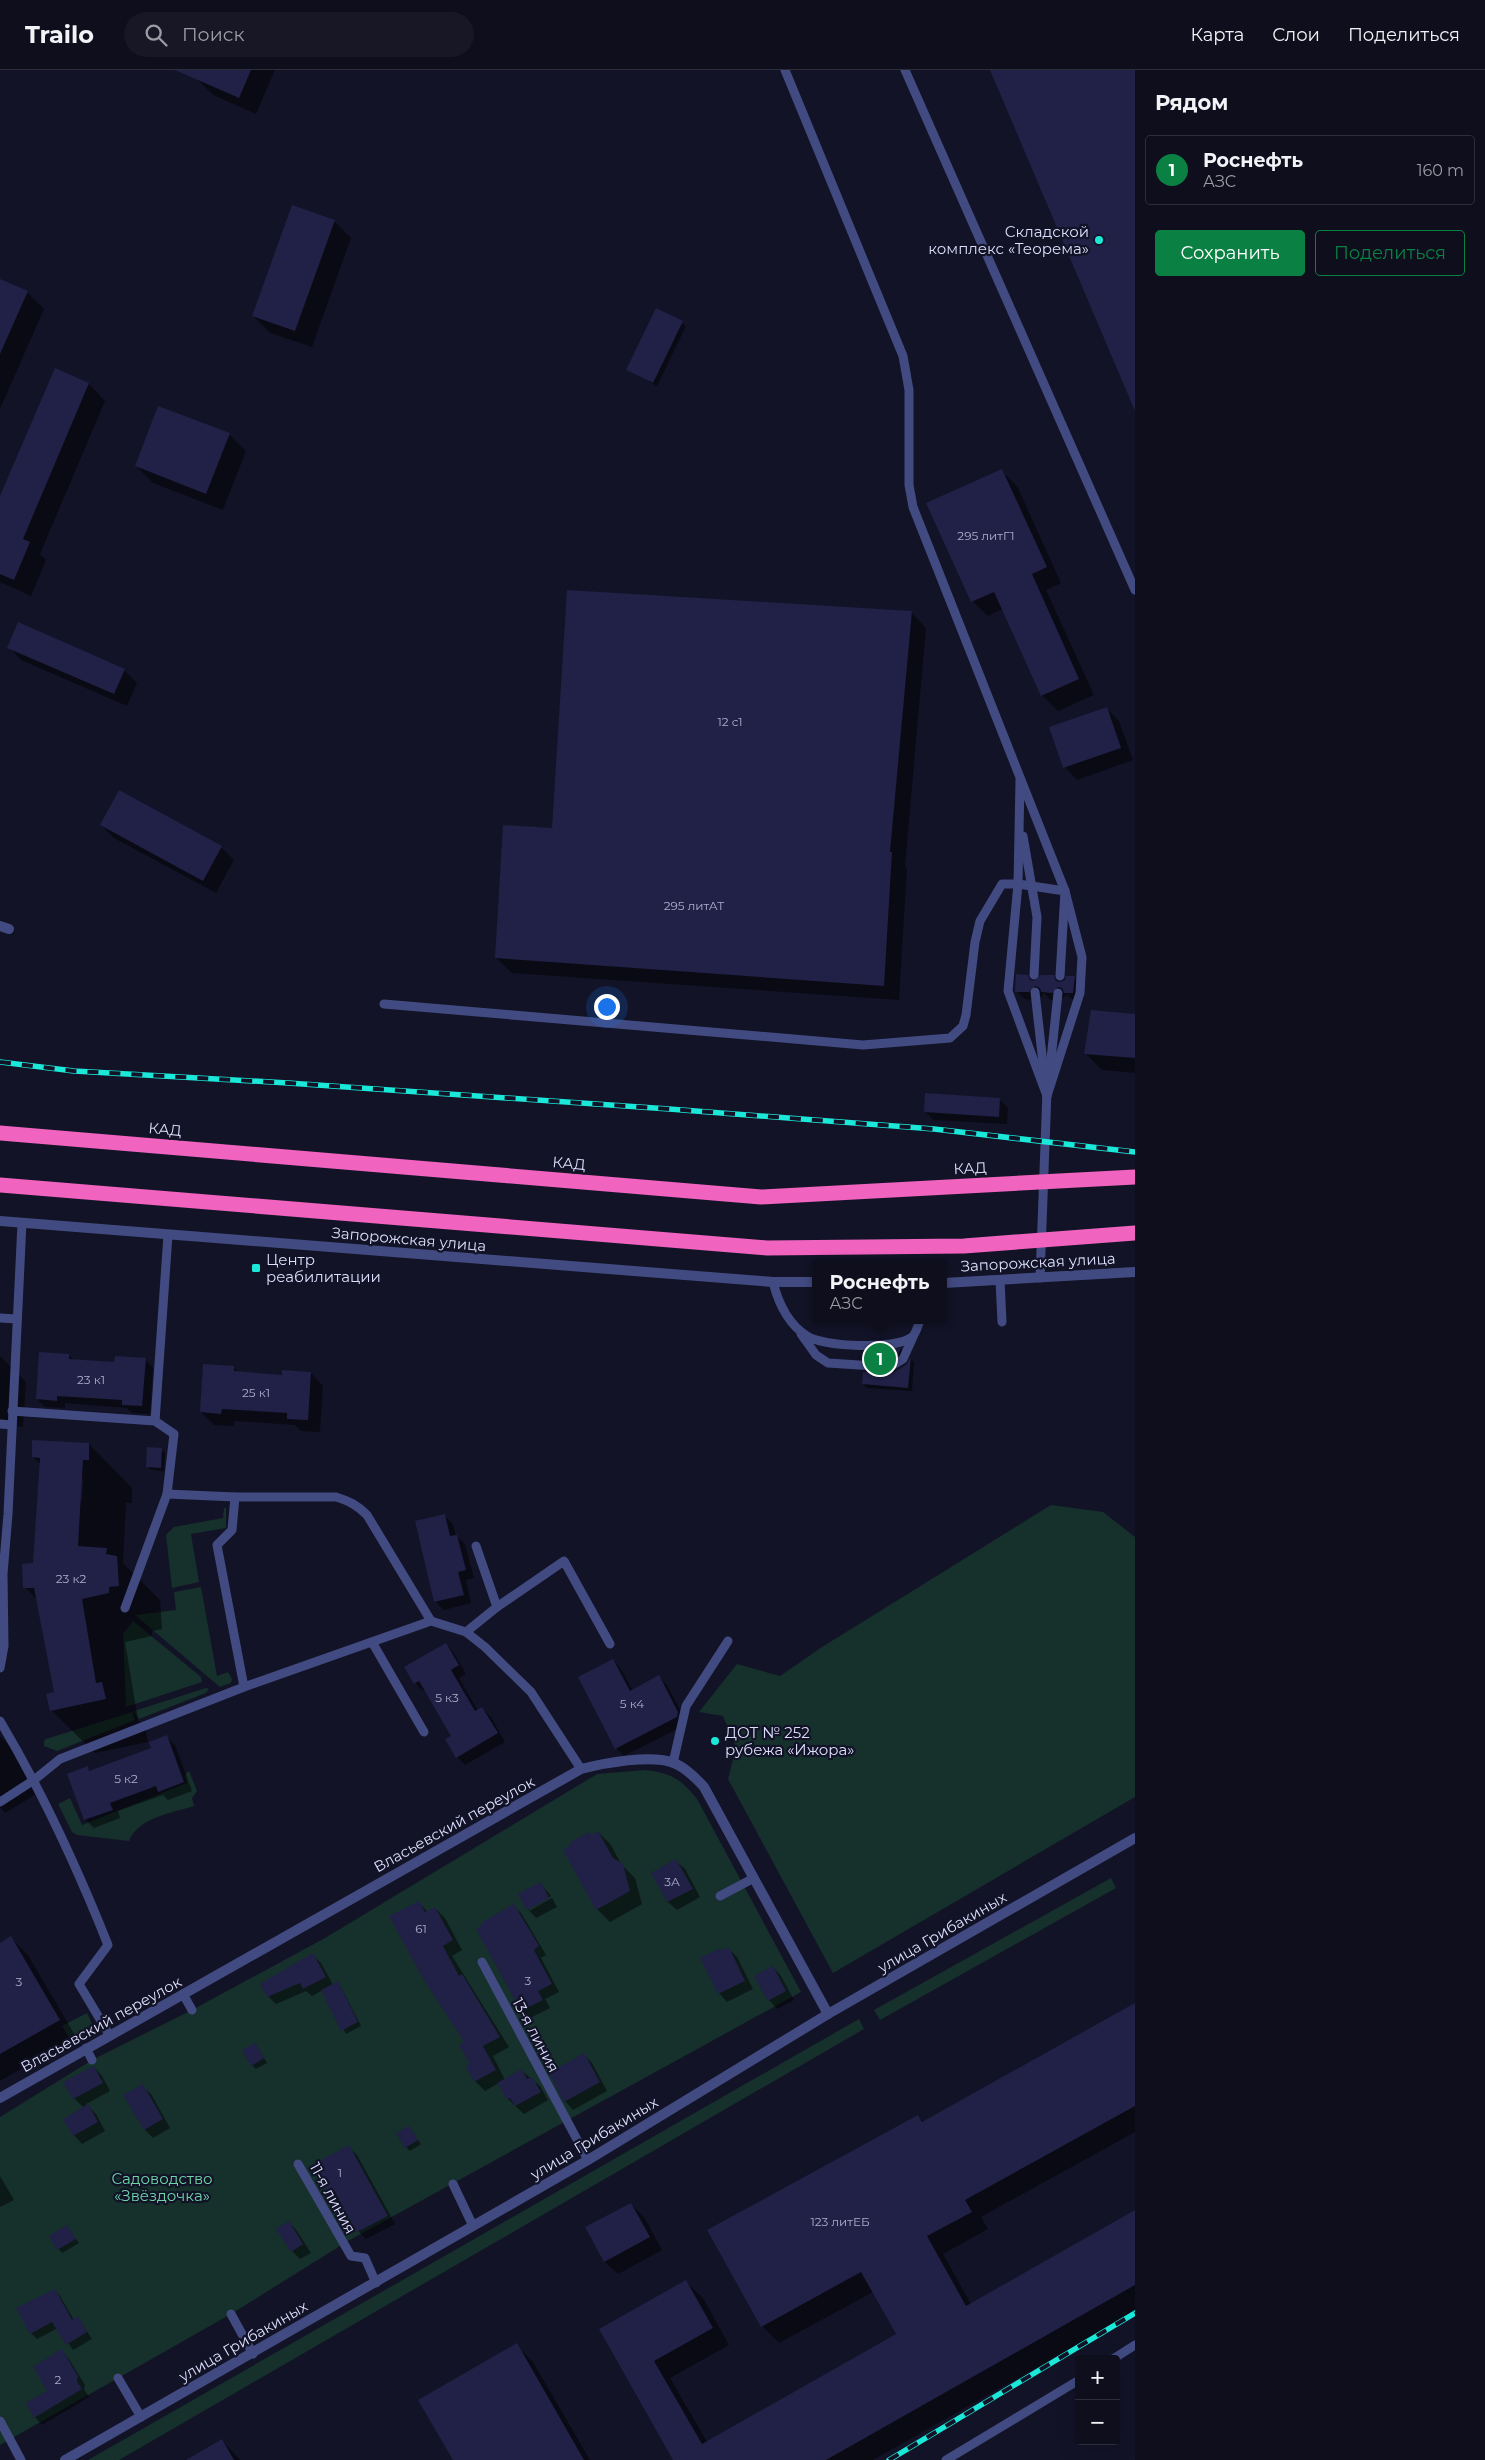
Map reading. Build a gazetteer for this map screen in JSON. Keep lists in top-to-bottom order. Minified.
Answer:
{"streets":{"highway":["КАД"],"street":["Запорожская улица","Власьевский переулок","улица Грибакиных"],"lane":["13-я линия","11-я линия"]},"crossings":[["Власьевский переулок","улица Грибакиных"],["улица Грибакиных","13-я линия"],["улица Грибакиных","11-я линия"]],"parks":["Садоводство «Звёздочка»"],"places":{"other":["Складской комплекс «Теорема»","ДОТ № 252 рубежа «Ижора»"],"transit":["Центр реабилитации"]},"house_numbers":["295 литГ1","12 с1","295 литАТ","23 к1","25 к1","23 к2","5 к3","5 к4","5 к2","3А","61","3","3","1","123 литЕБ","2"],"page":{"header":"Trailo","search":"Поиск","nav":["Карта","Слои","Поделиться"],"heading":"Рядом","list":[{"mark":"1","name":"Роснефть","note":"АЗС","value":"160 m"}],"buttons":["Сохранить","Поделиться"],"popup":["Роснефть","АЗС"],"pins":"1","map_buttons":["+","−"]}}
